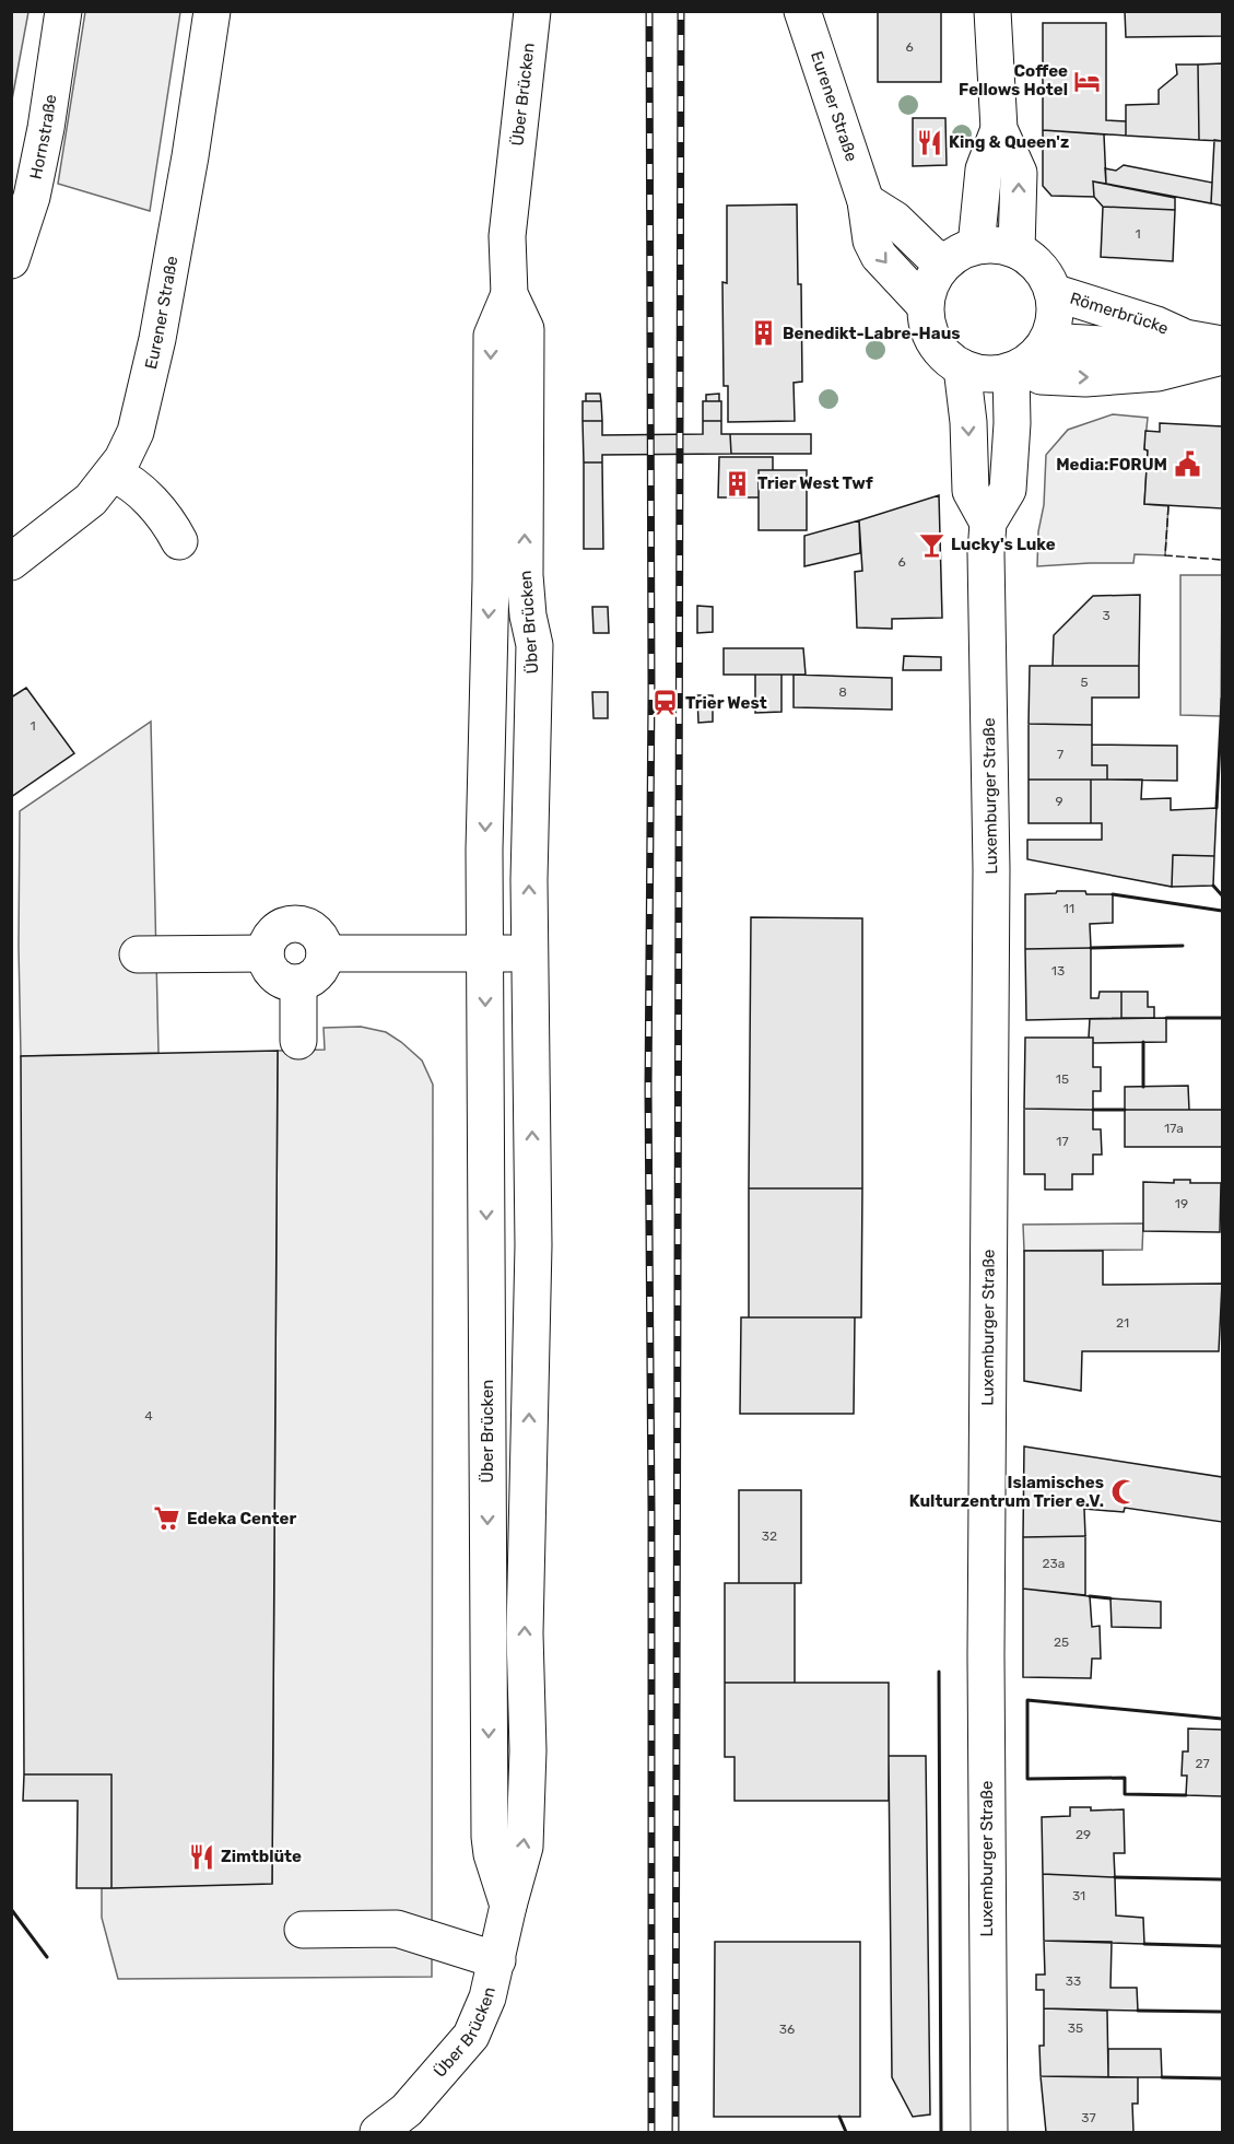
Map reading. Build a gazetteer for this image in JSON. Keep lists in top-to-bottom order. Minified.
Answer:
{"streets":{"street":["Über Brücken","Eurener Straße","Hornstraße","Römerbrücke","Luxemburger Straße"]},"crossings":[["Eurener Straße","Römerbrücke"],["Eurener Straße","Luxemburger Straße"],["Römerbrücke","Luxemburger Straße"]],"places":{"hotel":["Coffee Fellows Hotel"],"restaurant":["King & Queen'z","Zimtblüte"],"building":["Benedikt-Labre-Haus","Trier West Twf"],"public building":["Media:FORUM"],"bar":["Lucky's Luke"],"station":["Trier West"],"mosque":["Islamisches Kulturzentrum Trier e.V."],"supermarket":["Edeka Center"]},"house_numbers":["6","1","6","3","5","8","1","7","9","11","13","15","17a","17","19","21","4","32","23a","25","27","29","31","33","35","36","37"]}
